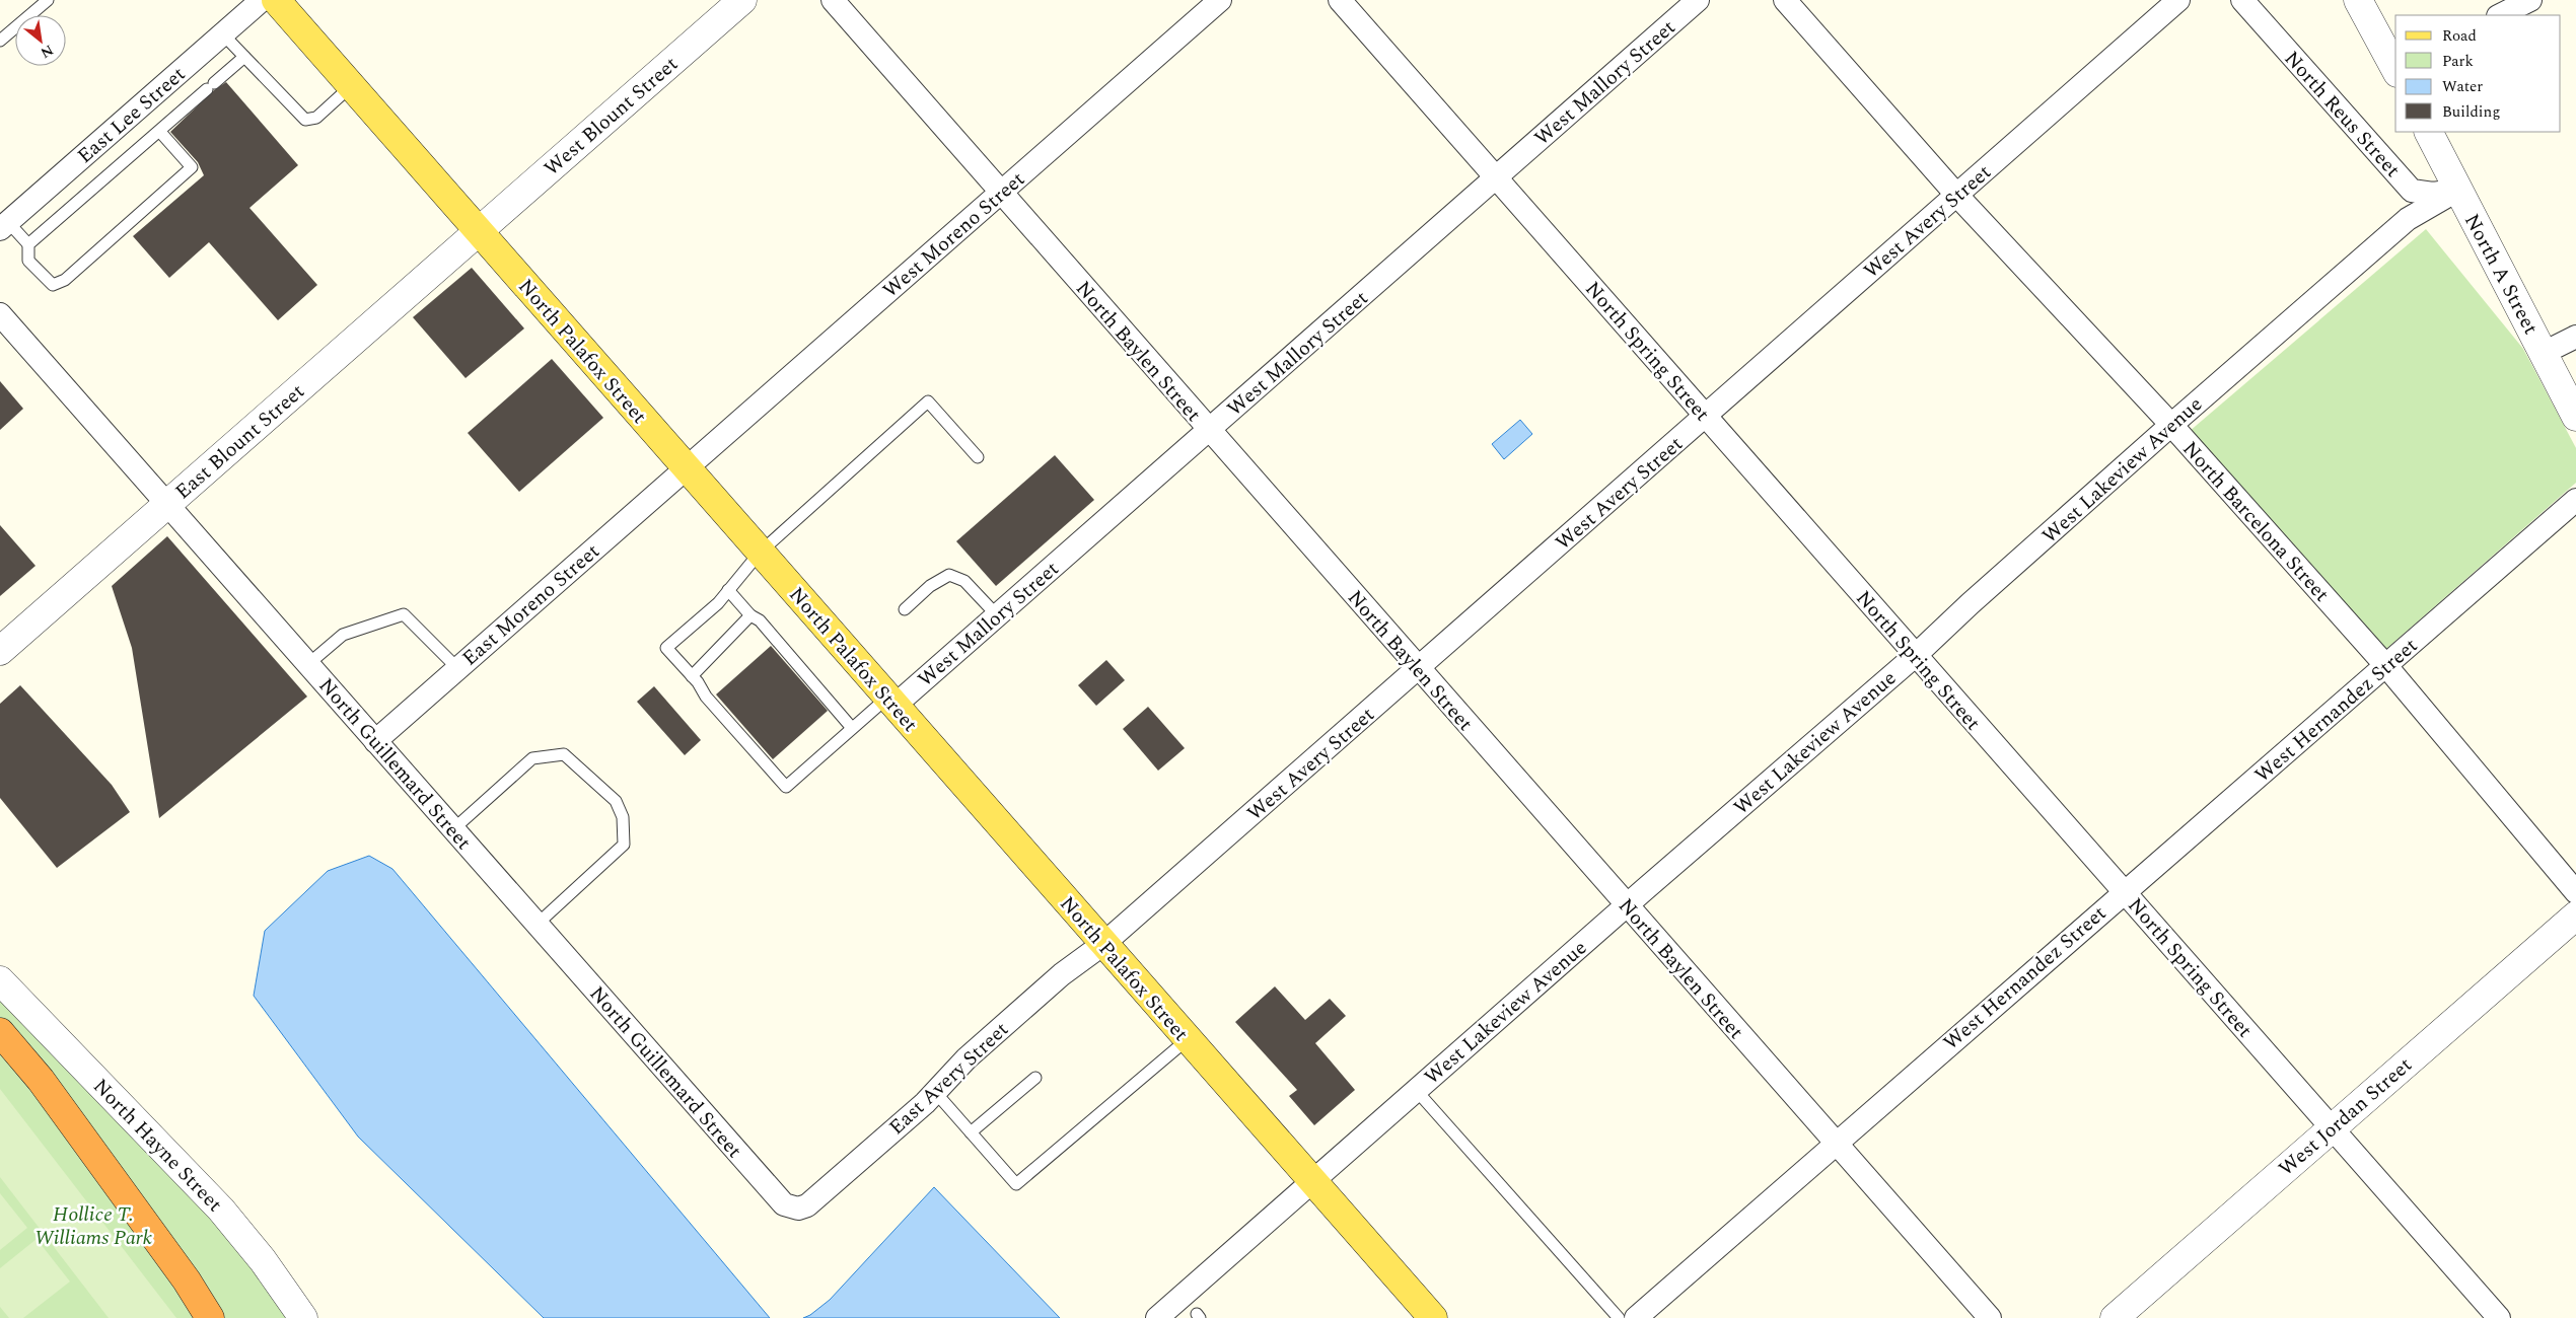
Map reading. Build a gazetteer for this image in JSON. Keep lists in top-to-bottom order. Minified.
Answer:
{"streets":{"main road":["North Palafox Street"],"street":["West Mallory Street","North Reus Street","East Lee Street","West Blount Street","West Avery Street","West Moreno Street","North A Street","North Baylen Street","North Spring Street","East Blount Street","West Lakeview Avenue","North Barcelona Street","East Moreno Street","West Hernandez Street","North Guillemard Street","East Avery Street","West Jordan Street","North Hayne Street"]},"crossings":[["West Mallory Street","North Palafox Street"],["West Mallory Street","North Baylen Street"],["West Mallory Street","North Spring Street"],["North Reus Street","North A Street"],["North Reus Street","West Lakeview Avenue"],["West Blount Street","North Palafox Street"],["West Blount Street","East Blount Street"],["West Avery Street","North Palafox Street"],["West Avery Street","North Baylen Street"],["West Avery Street","North Spring Street"],["West Avery Street","North Barcelona Street"],["West Avery Street","East Avery Street"],["West Moreno Street","North Palafox Street"],["West Moreno Street","North Baylen Street"],["West Moreno Street","East Moreno Street"],["North A Street","West Lakeview Avenue"],["North Palafox Street","East Blount Street"],["North Palafox Street","West Lakeview Avenue"],["North Palafox Street","East Moreno Street"],["North Palafox Street","East Avery Street"],["North Baylen Street","West Lakeview Avenue"],["North Baylen Street","West Hernandez Street"],["North Spring Street","West Lakeview Avenue"],["North Spring Street","West Hernandez Street"],["North Spring Street","West Jordan Street"],["East Blount Street","North Guillemard Street"],["West Lakeview Avenue","North Barcelona Street"],["North Barcelona Street","West Hernandez Street"],["East Moreno Street","North Guillemard Street"],["North Guillemard Street","East Avery Street"]],"parks":["Hollice T. Williams Park"],"legend":["Road","Park","Water","Building"],"north":"bottom right"}
